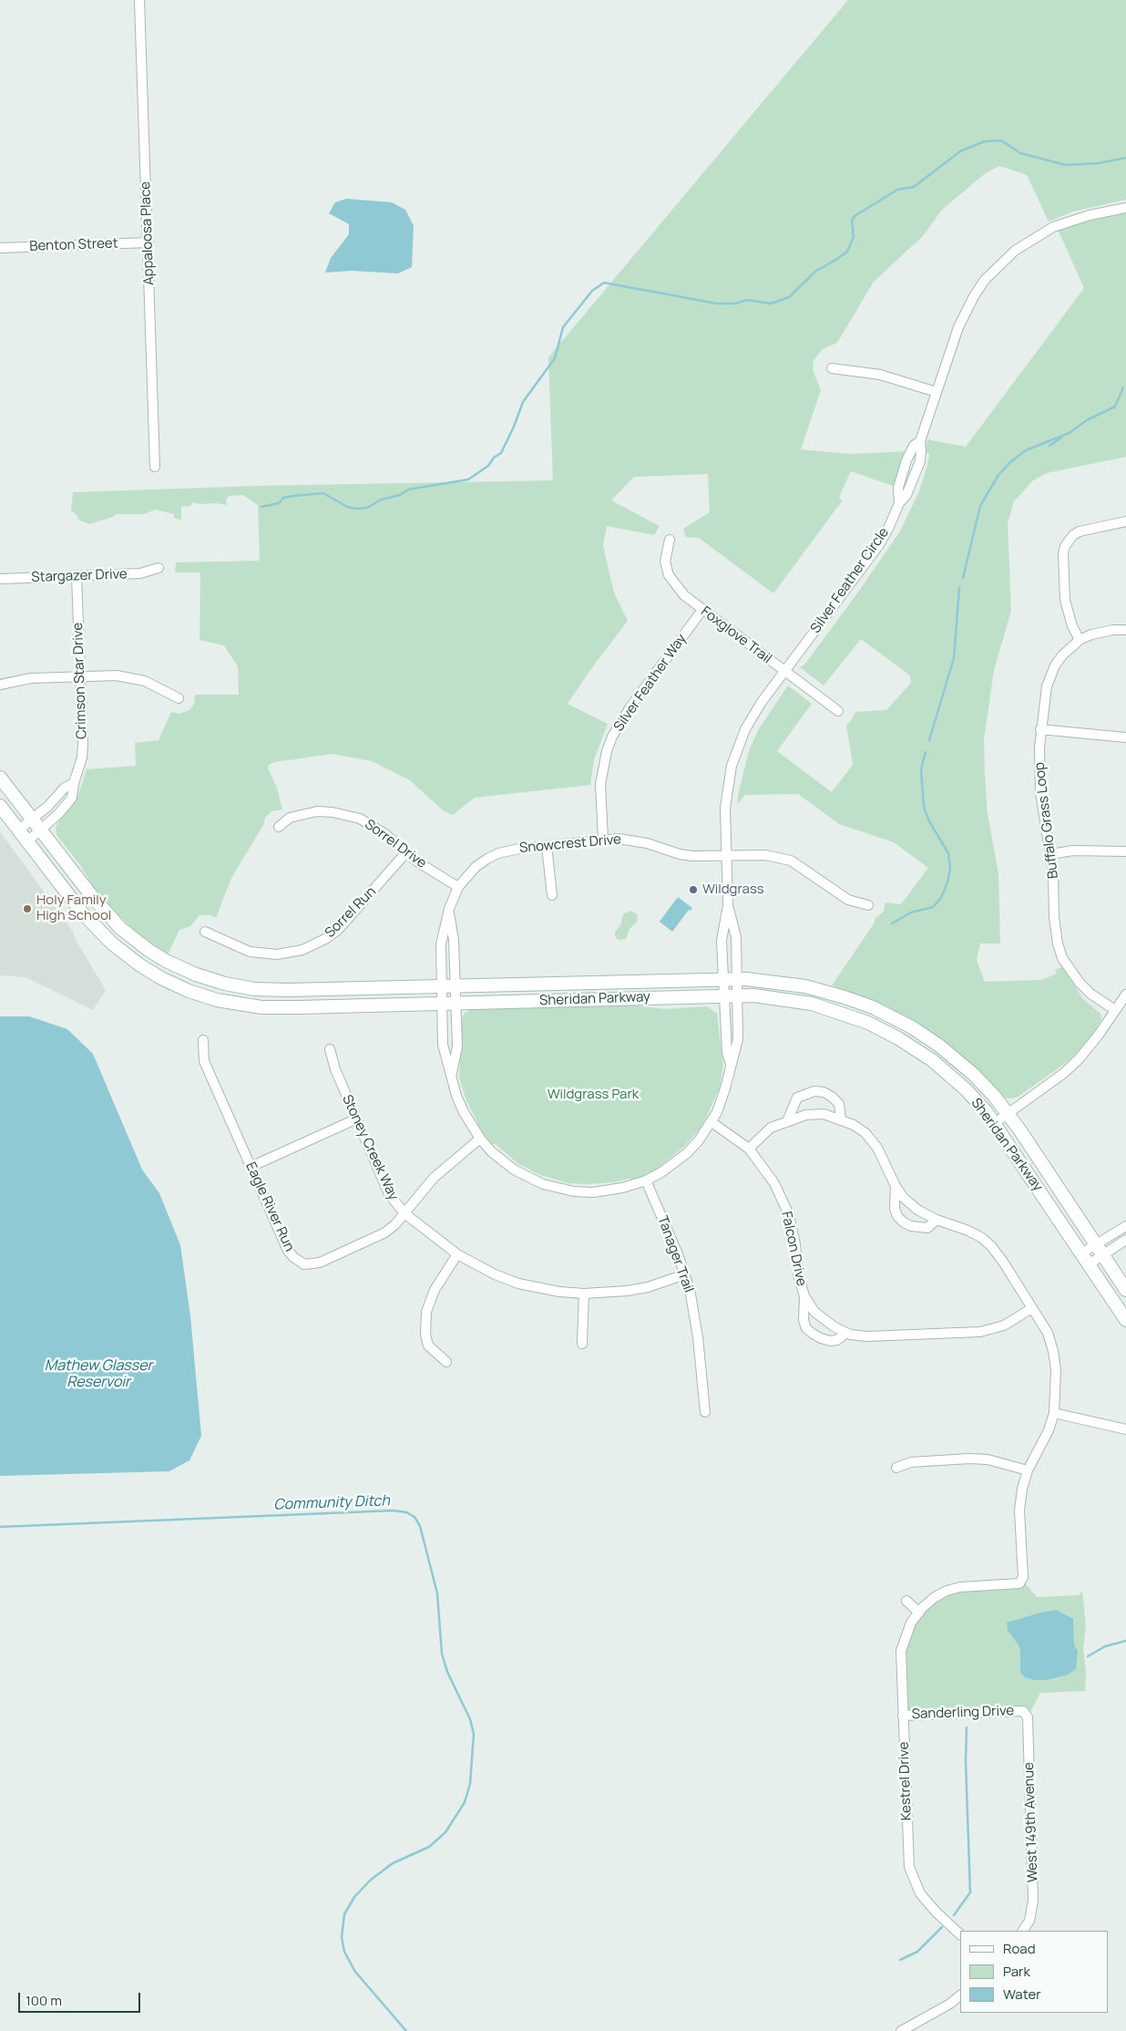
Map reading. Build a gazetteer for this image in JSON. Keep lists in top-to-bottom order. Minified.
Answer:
{"streets":{"main road":["Sheridan Parkway"],"street":["Appaloosa Place","Benton Street","Stargazer Drive","Silver Feather Circle","Foxglove Trail","Crimson Star Drive","Silver Feather Way","Buffalo Grass Loop","Sorrel Drive","Snowcrest Drive","Sorrel Run","Stoney Creek Way","Eagle River Run","Falcon Drive","Tanager Trail","Sanderling Drive","Kestrel Drive","West 149th Avenue"]},"crossings":[["Appaloosa Place","Benton Street"],["Stargazer Drive","Crimson Star Drive"],["Silver Feather Circle","Foxglove Trail"],["Silver Feather Circle","Snowcrest Drive"],["Silver Feather Circle","Sheridan Parkway"],["Foxglove Trail","Silver Feather Way"],["Crimson Star Drive","Sheridan Parkway"],["Silver Feather Way","Snowcrest Drive"],["Sorrel Drive","Snowcrest Drive"],["Sorrel Drive","Sorrel Run"],["Snowcrest Drive","Sheridan Parkway"],["Snowcrest Drive","Eagle River Run"],["Snowcrest Drive","Falcon Drive"],["Snowcrest Drive","Tanager Trail"],["Stoney Creek Way","Eagle River Run"],["Stoney Creek Way","Tanager Trail"],["Falcon Drive","Kestrel Drive"],["Sanderling Drive","Kestrel Drive"],["Sanderling Drive","West 149th Avenue"]],"water":["Mathew Glasser Reservoir","Community Ditch"],"parks":["Wildgrass Park"],"places":["Wildgrass","Holy Family High School"],"legend":["Road","Park","Water"],"scale_bar":"100 m"}
